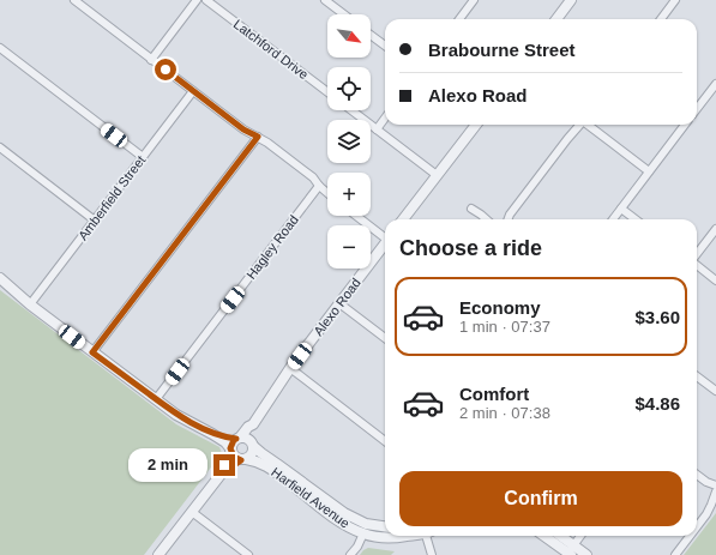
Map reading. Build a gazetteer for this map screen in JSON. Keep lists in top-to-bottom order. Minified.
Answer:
{"streets":{"street":["Latchford Drive","Amberfield Street","Hagley Road","Alexo Road","Harfield Avenue"]},"crossings":[["Alexo Road","Harfield Avenue"]],"north":"bottom right","page":{"map_buttons":["+","−"],"banner":["Brabourne Street","Alexo Road"],"heading":"Choose a ride","list":[{"name":"Economy","note":"1 min · 07:37","value":"$3.60"},{"name":"Comfort","note":"2 min · 07:38","value":"$4.86"}],"bubble":"2 min","buttons":"Confirm"}}
